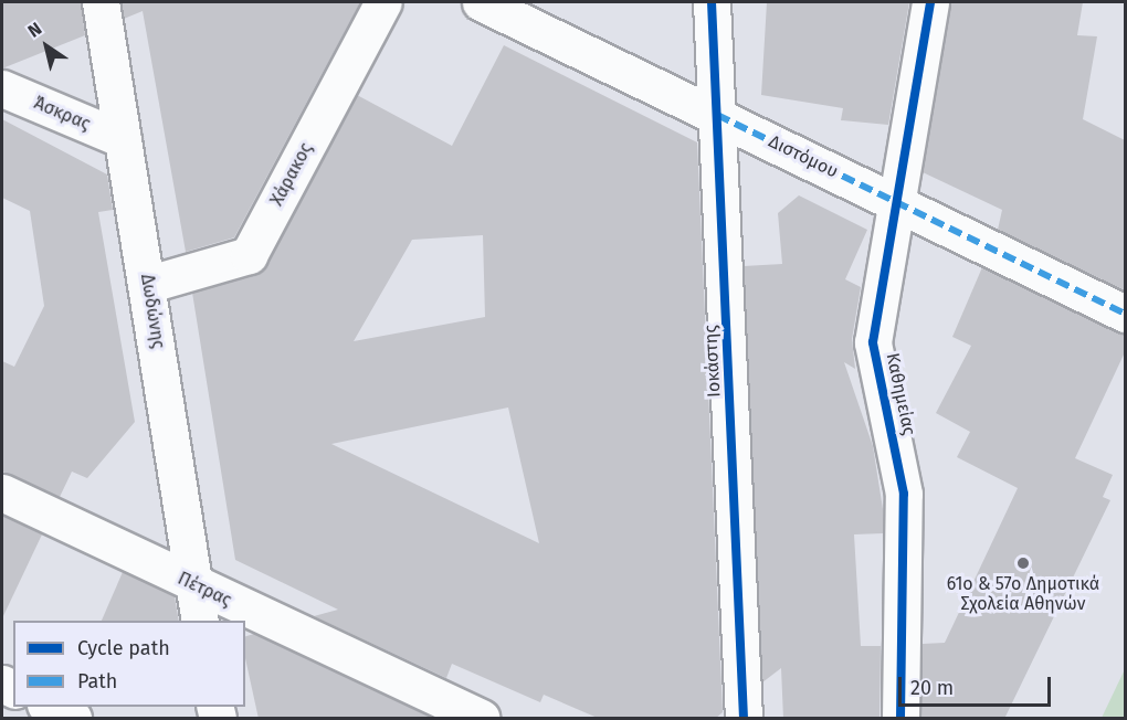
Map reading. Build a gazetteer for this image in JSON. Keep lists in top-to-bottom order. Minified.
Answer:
{"streets":{"street":["Άσκρας","Διστόμου","Χάρακος","Δωδώνης","Ιοκάστης","Καθημείας","Πέτρας"]},"crossings":[["Άσκρας","Δωδώνης"],["Διστόμου","Ιοκάστης"],["Διστόμου","Καθημείας"],["Χάρακος","Δωδώνης"],["Δωδώνης","Πέτρας"]],"places":["61ο & 57ο Δημοτικά Σχολεία Αθηνών"],"legend":["Cycle path","Path"],"scale_bar":"20 m","north":"top left"}
